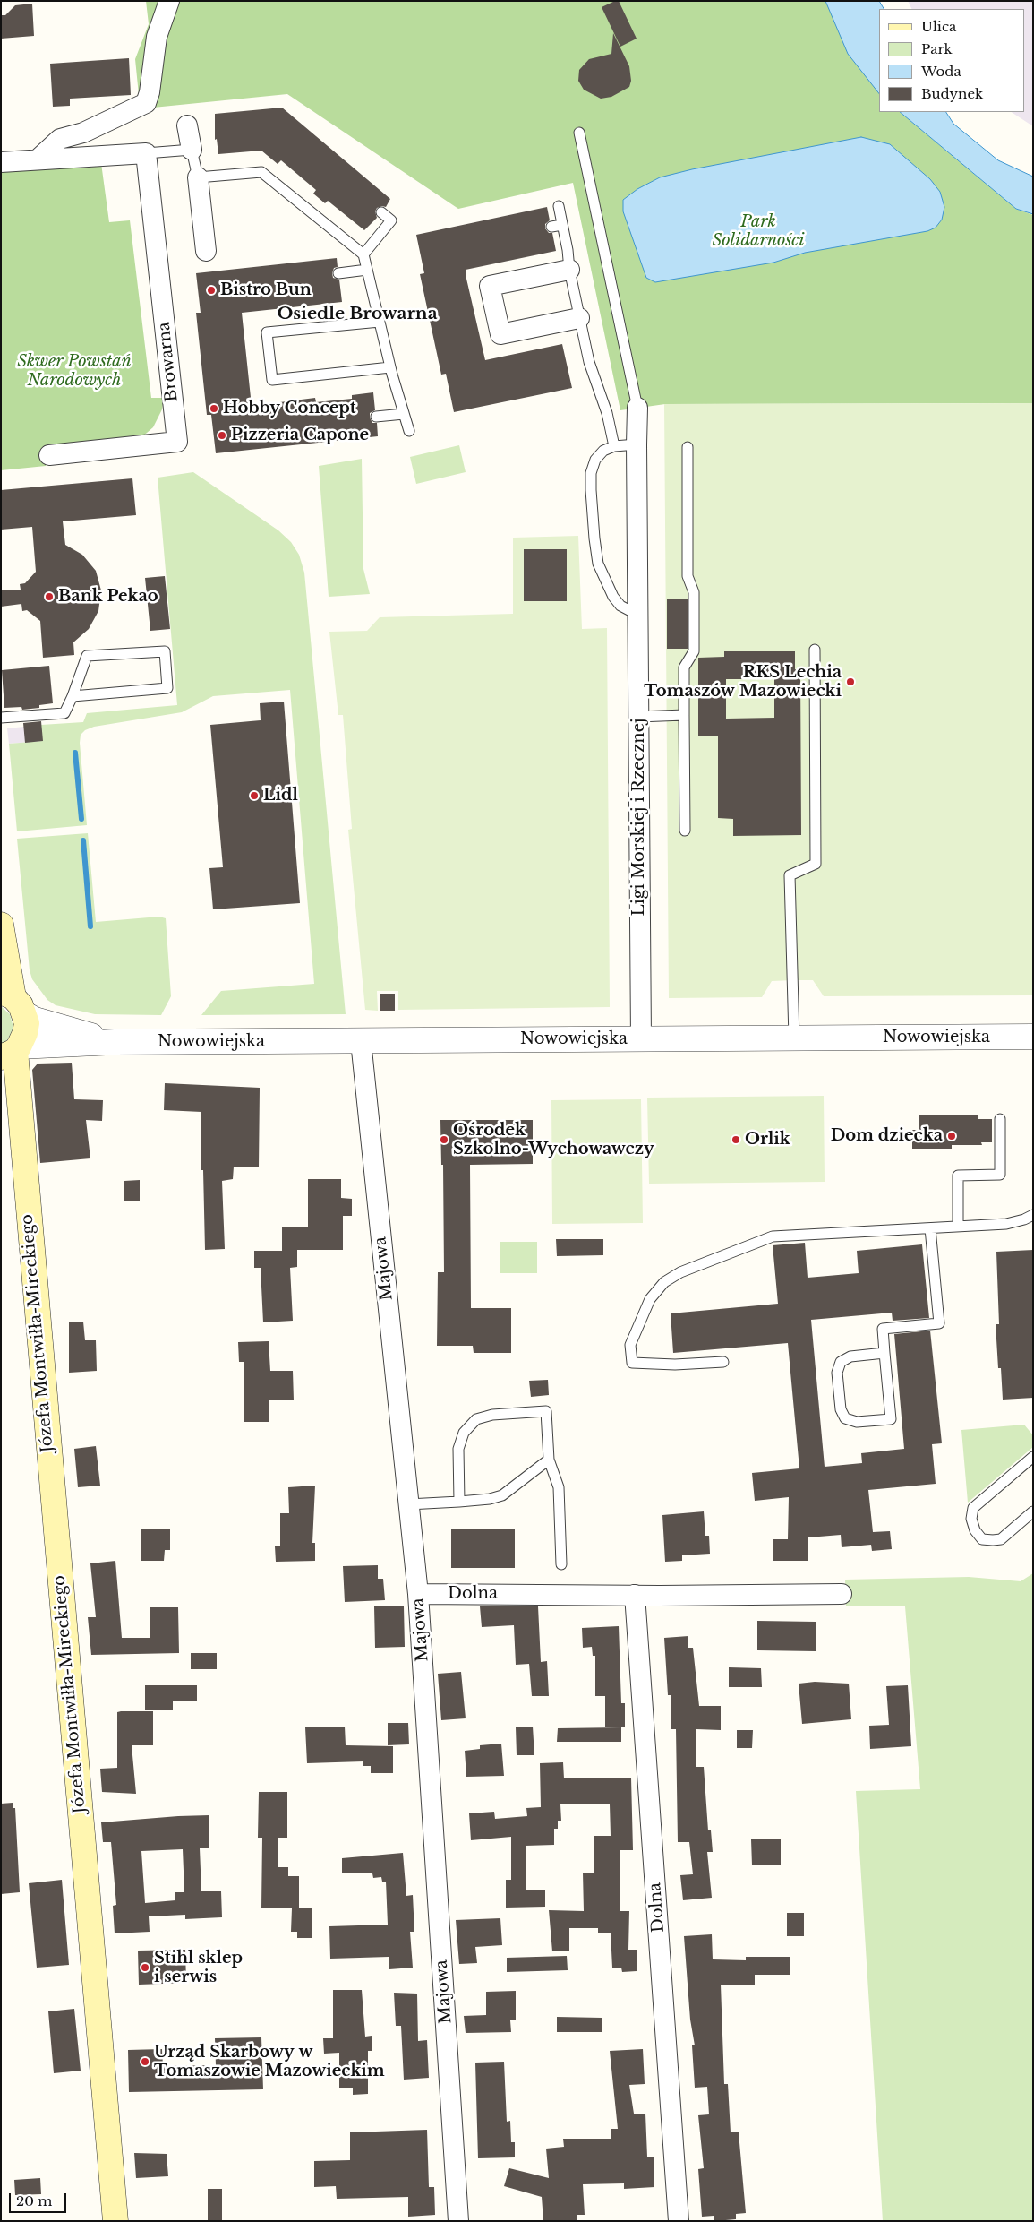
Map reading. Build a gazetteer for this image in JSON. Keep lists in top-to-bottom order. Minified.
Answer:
{"streets":{"main road":["Józefa Montwiłła-Mireckiego"],"street":["Browarna","Ligi Morskiej i Rzecznej","Nowowiejska","Majowa","Dolna"]},"crossings":[["Ligi Morskiej i Rzecznej","Nowowiejska"],["Nowowiejska","Majowa"],["Nowowiejska","Józefa Montwiłła-Mireckiego"],["Majowa","Dolna"]],"districts":["Osiedle Browarna"],"parks":["Park Solidarności","Skwer Powstań Narodowych"],"places":["Bistro Bun","Hobby Concept","Pizzeria Capone","Bank Pekao","RKS Lechia Tomaszów Mazowiecki","Lidl","Dom dziecka","Ośrodek Szkolno-Wychowawczy","Orlik","Stihl sklep i serwis","Urząd Skarbowy w Tomaszowie Mazowieckim"],"legend":["Ulica","Park","Woda","Budynek"],"scale_bar":"20 m"}
